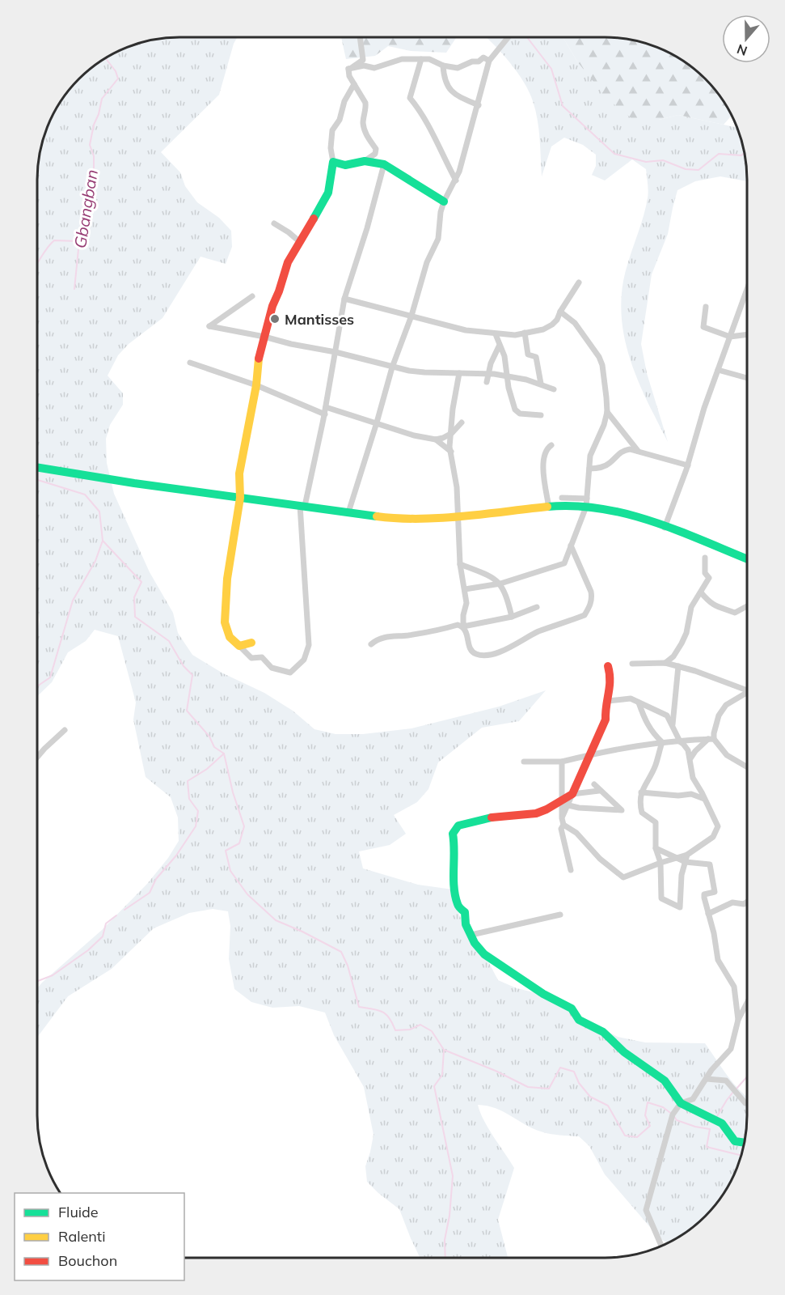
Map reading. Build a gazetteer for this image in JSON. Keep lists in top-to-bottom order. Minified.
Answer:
{"water":["Gbangban"],"places":["Mantisses"],"legend":["Fluide","Ralenti","Bouchon"],"north":"bottom"}
